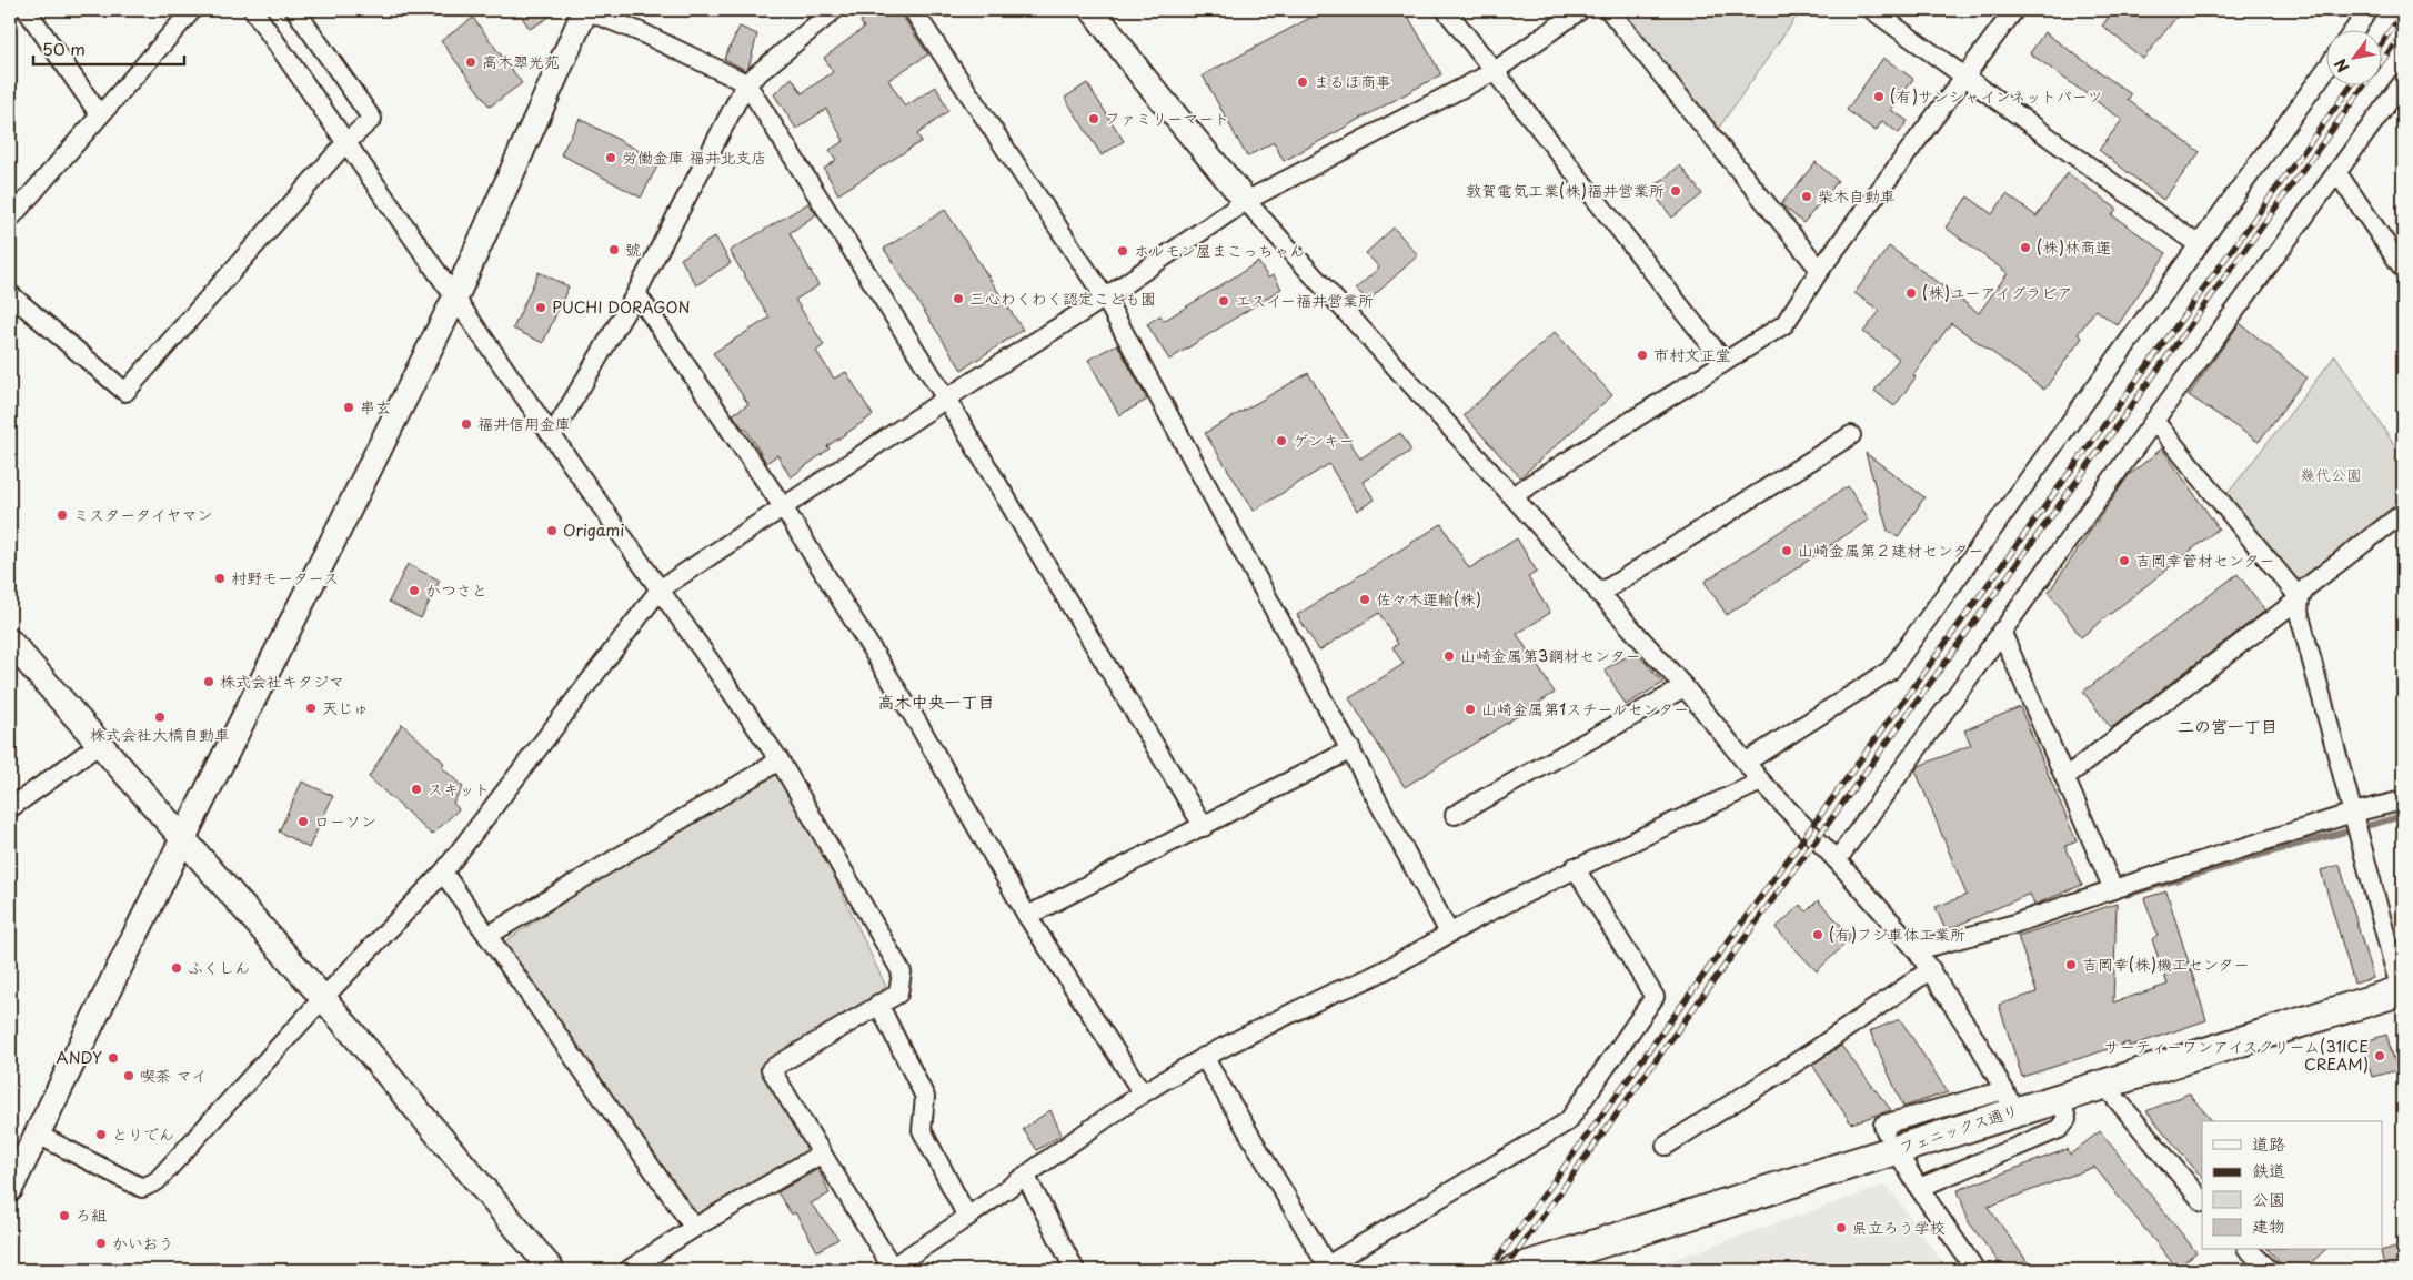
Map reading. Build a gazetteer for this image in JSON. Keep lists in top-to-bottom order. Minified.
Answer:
{"streets":{"main road":["フェニックス通り"]},"districts":["高木中央一丁目","二の宮一丁目"],"parks":["幾代公園"],"places":["高木翆光苑","まるほ商事","(有)サンシャインネットパーツ","ファミリーマート","労働金庫 福井北支店","敦賀電気工業(株)福井営業所","柴木自動車","(株)林商運","號","ホルモン屋まこっちゃん","(株)ユーアイグラビア","三心わくわく認定こども園","エスイー福井営業所","PUCHI DORAGON","市村文正堂","串玄","福井信用金庫","ゲンキー","ミスタータイヤマン","Origami","山崎金属第２建材センター","吉岡幸管材センター","村野モータース","かつさと","佐々木運輸(株)","山崎金属第3鋼材センター","株式会社キタジマ","天じゅ","山崎金属第1スチールセンター","株式会社大橋自動車","スキット","ローソン","(有)フジ車体工業所","吉岡幸(株)機工センター","ふくしん","サーティーワンアイスクリーム(31ICE CREAM)","ANDY","喫茶 マイ","とりでん","ろ組","県立ろう学校","かいおう"],"legend":["道路","鉄道","公園","建物"],"scale_bar":"50 m","north":"bottom left"}
